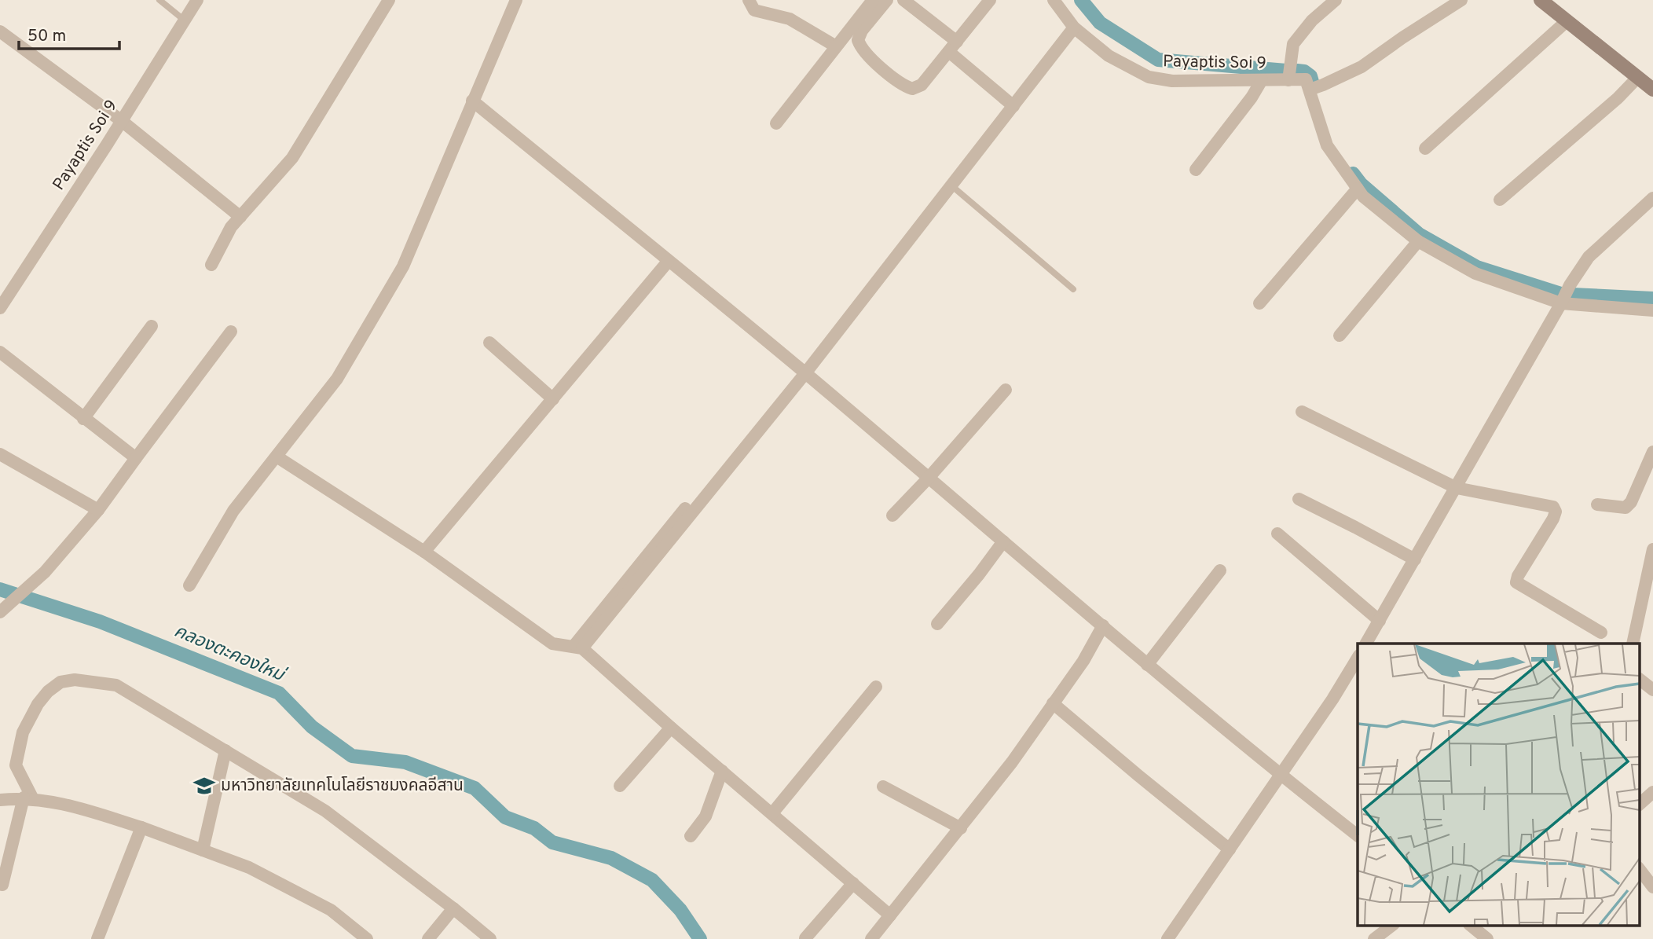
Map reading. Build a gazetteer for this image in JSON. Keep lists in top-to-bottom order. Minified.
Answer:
{"streets":{"street":["Payaptis Soi 9"]},"water":["คลองตะคองใหม่"],"places":{"school or university":["มหาวิทยาลัยเทคโนโลยีราชมงคลอีสาน"]},"scale_bar":"50 m"}
